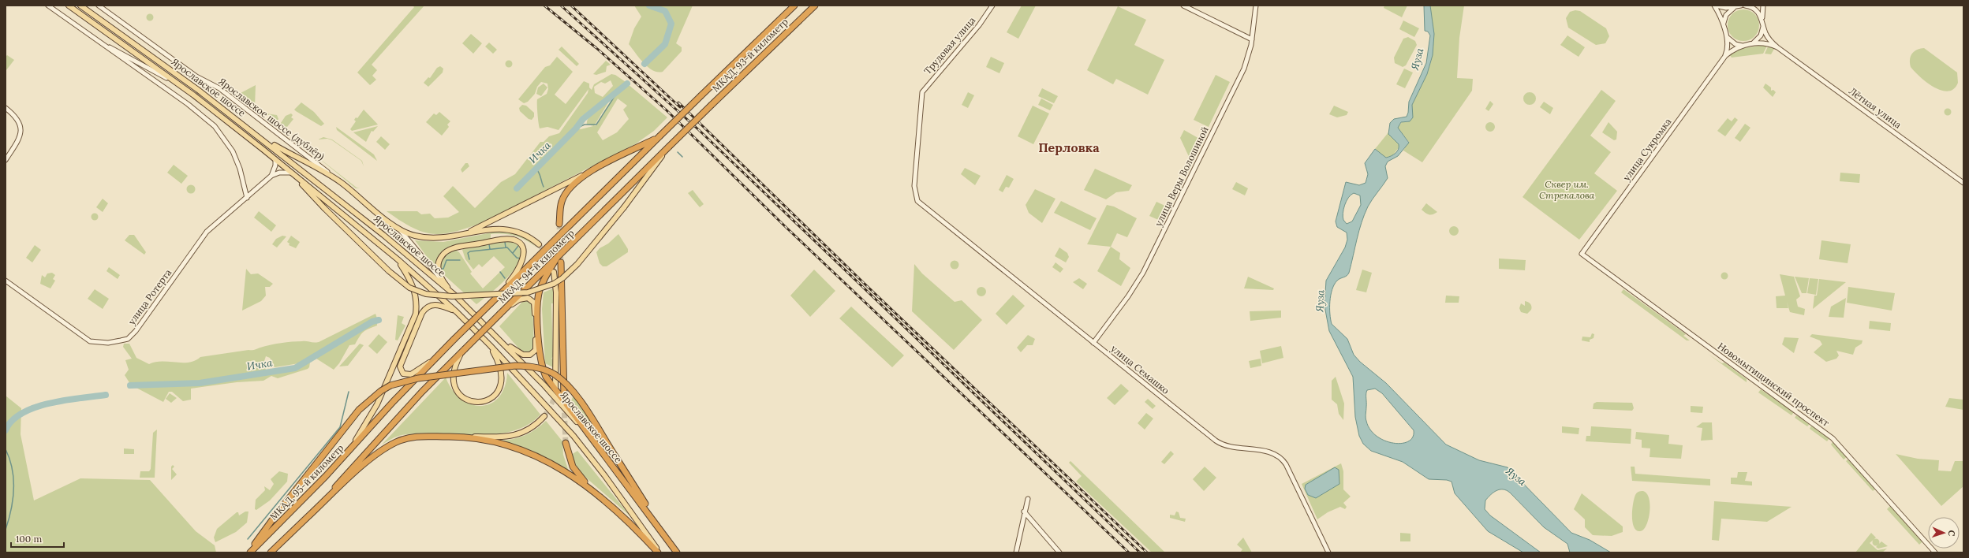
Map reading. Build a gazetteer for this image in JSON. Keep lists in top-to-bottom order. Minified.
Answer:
{"streets":{"highway":["МКАД, 93-й километр","Ярославское шоссе","МКАД, 94-й километр","МКАД, 95-й километр"],"main road":["Ярославское шоссе (дублёр)"],"street":["Трудовая улица","Лётная улица","улица Сукромка","улица Веры Волошиной","улица Ротерта","улица Семашко","Новомытищинский проспект"]},"crossings":[["Трудовая улица","улица Семашко"],["МКАД, 93-й километр","МКАД, 94-й километр"],["Ярославское шоссе","Ярославское шоссе (дублёр)"],["улица Сукромка","Новомытищинский проспект"],["улица Веры Волошиной","улица Семашко"],["МКАД, 94-й километр","МКАД, 95-й километр"]],"districts":["Перловка"],"water":["Яуза","Ичка"],"parks":["Сквер им. Стрекалова"],"scale_bar":"100 m","north":"right"}
